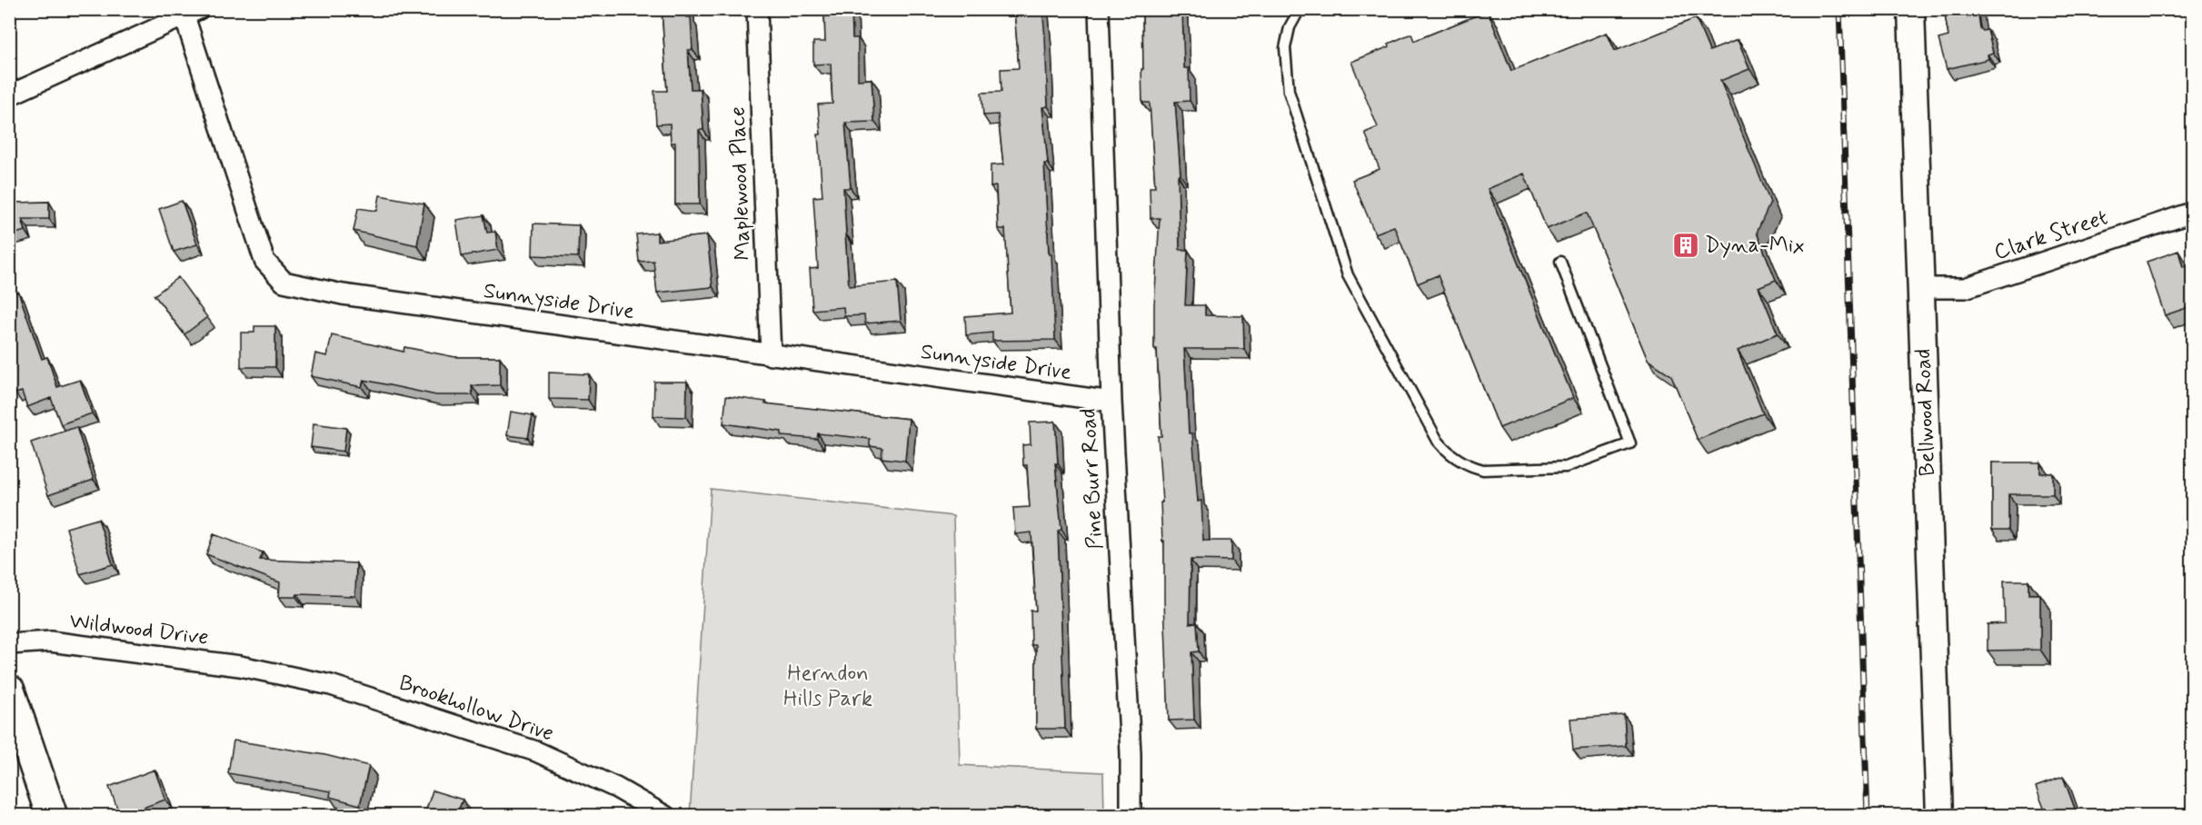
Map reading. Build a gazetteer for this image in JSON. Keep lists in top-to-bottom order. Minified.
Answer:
{"streets":{"street":["Maplewood Place","Clark Street","Sunnyside Drive","Bellwood Road","Pine Burr Road","Wildwood Drive","Brookhollow Drive"]},"crossings":[["Maplewood Place","Sunnyside Drive"],["Clark Street","Bellwood Road"],["Sunnyside Drive","Pine Burr Road"],["Wildwood Drive","Brookhollow Drive"]],"parks":["Herndon Hills Park"],"places":{"building":["Dyna-Mix"]}}
